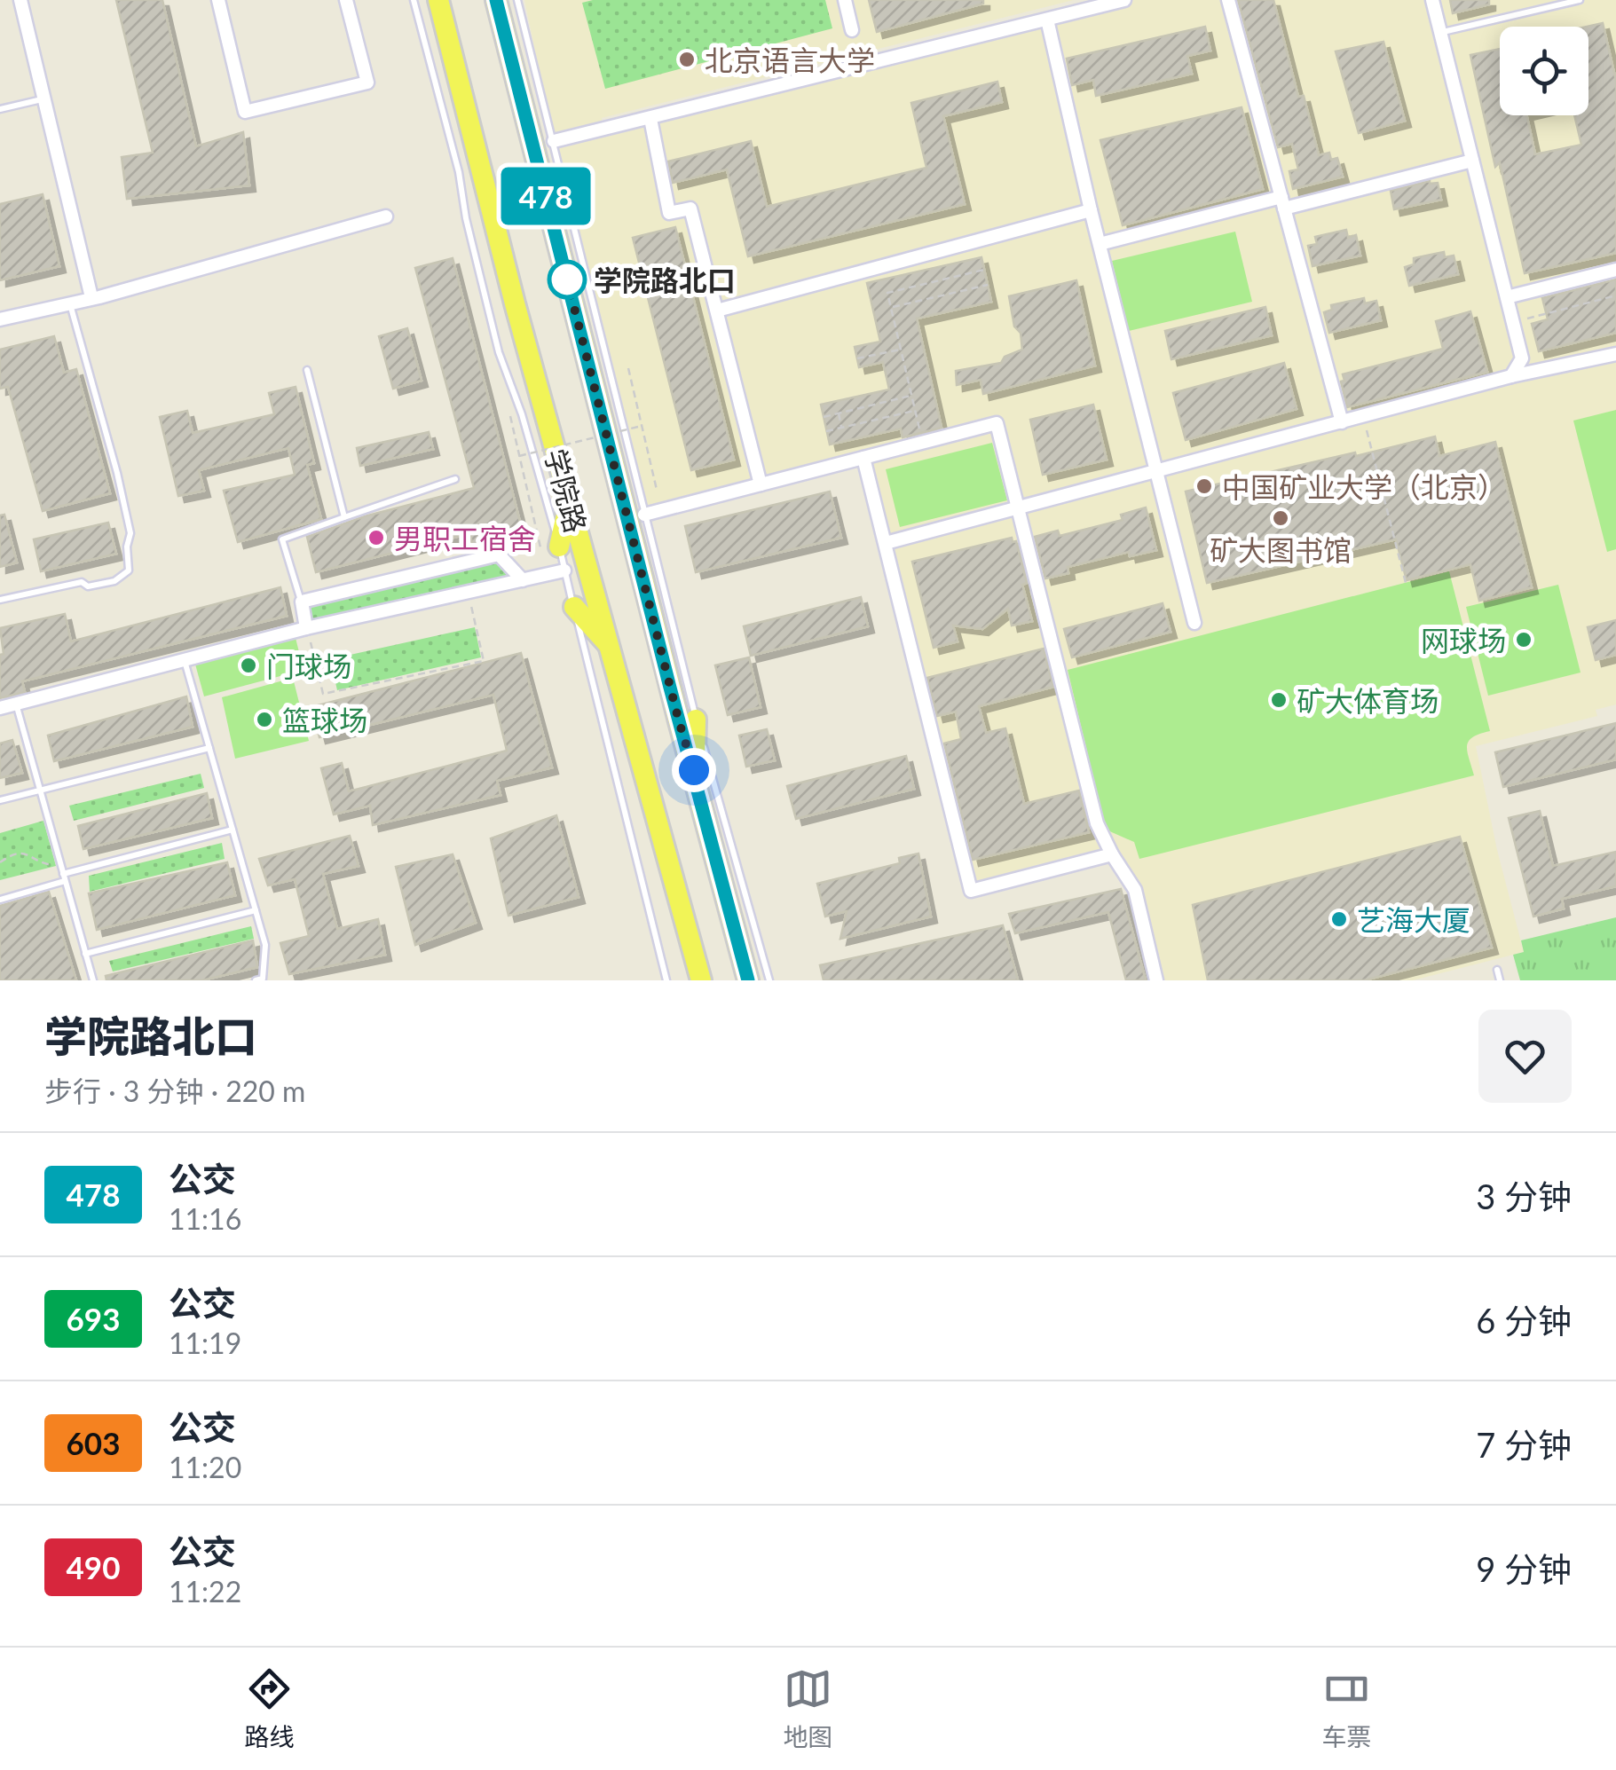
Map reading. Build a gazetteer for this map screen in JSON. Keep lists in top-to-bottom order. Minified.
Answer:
{"streets":{"main road":["学院路"]},"places":["北京语言大学","学院路北口","中国矿业大学（北京）","矿大图书馆","男职工宿舍","网球场","门球场","矿大体育场","篮球场","艺海大厦"],"lines":["bus line 478"],"page":{"on_map":"478","heading":["学院路北口","步行 · 3 分钟 · 220 m"],"list":[{"mark":"478","name":"公交","note":"11:16","value":"3 分钟"},{"mark":"693","name":"公交","note":"11:19","value":"6 分钟"},{"mark":"603","name":"公交","note":"11:20","value":"7 分钟"},{"mark":"490","name":"公交","note":"11:22","value":"9 分钟"}],"tabs":["路线","地图","车票"]}}
